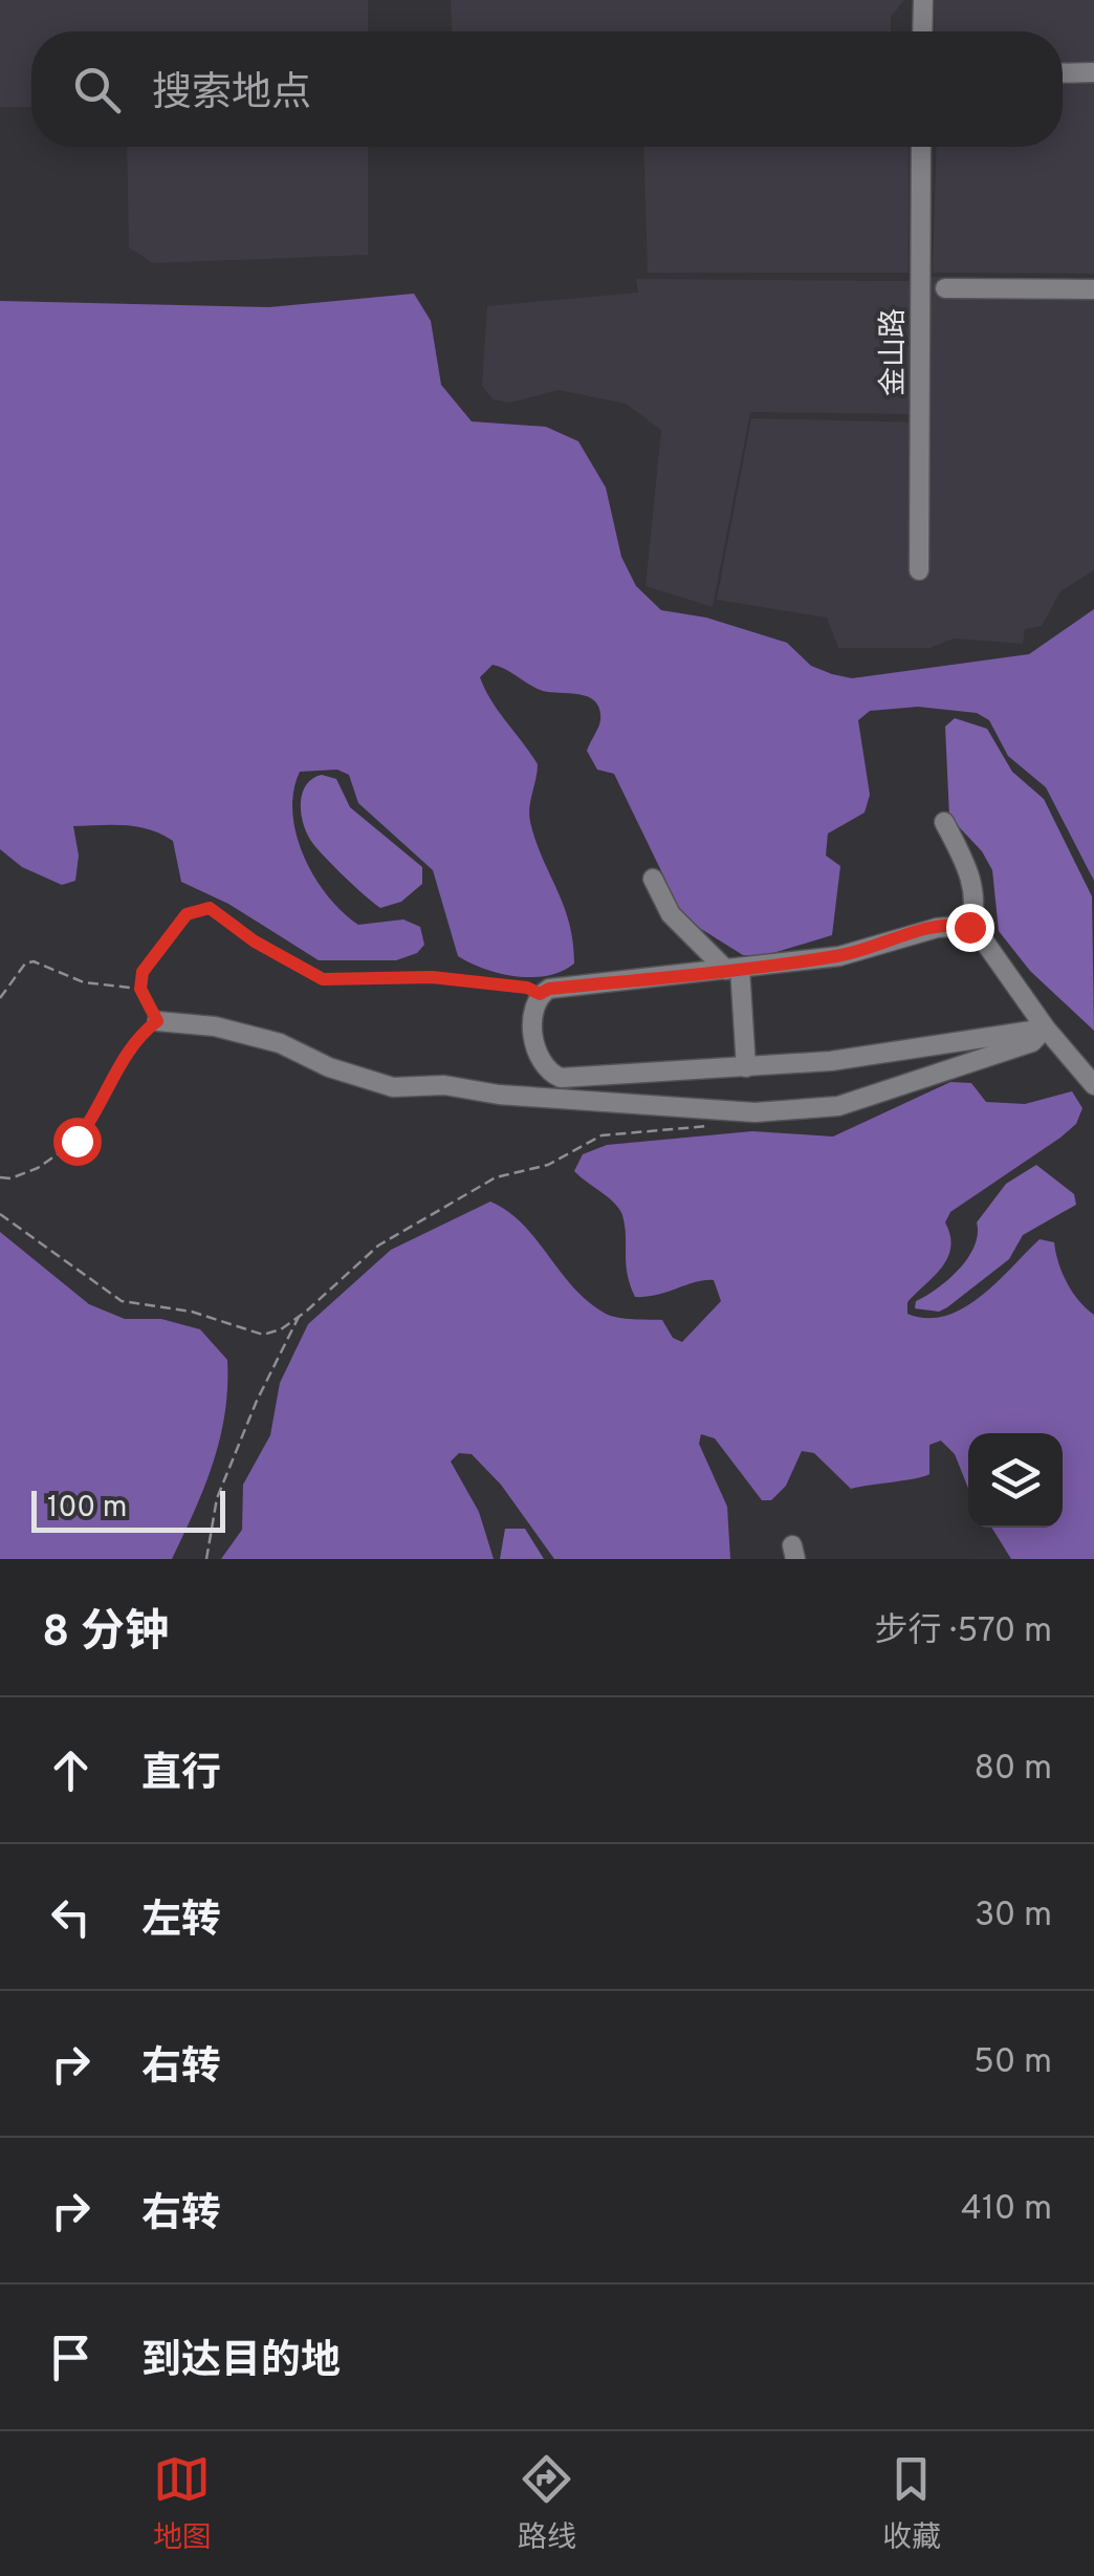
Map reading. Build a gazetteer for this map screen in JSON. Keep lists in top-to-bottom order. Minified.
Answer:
{"streets":{"street":["金山路"]},"scale_bar":"100 m","page":{"search":"搜索地点","scale":"100 m","heading":["8 分钟","步行 · 570 m"],"list":[["直行","80 m"],["左转","30 m"],["右转","50 m"],["右转","410 m"],"到达目的地"],"nav":["地图","路线","收藏"]}}
